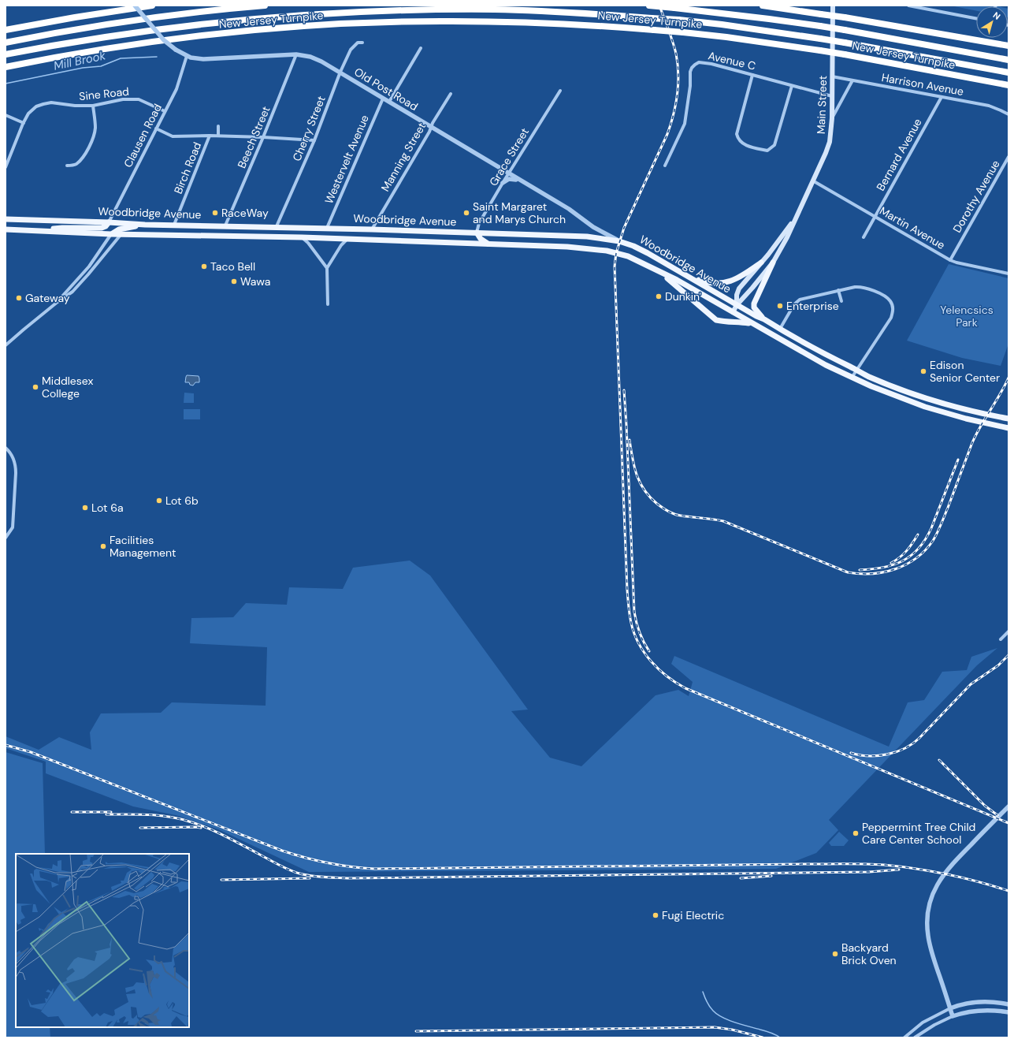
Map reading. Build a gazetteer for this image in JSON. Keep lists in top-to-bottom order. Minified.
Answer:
{"streets":{"highway":["New Jersey Turnpike"],"main road":["Main Street","Woodbridge Avenue"],"street":["Avenue C","Harrison Avenue","Old Post Road","Sine Road","Cherry Street","Clausen Road","Beech Street","Bernard Avenue","Manning Street","Grace Street","Westervelt Avenue","Birch Road","Dorothy Avenue","Martin Avenue"]},"crossings":[["Avenue C","Main Street"],["Harrison Avenue","Main Street"],["Harrison Avenue","Bernard Avenue"],["Old Post Road","Cherry Street"],["Old Post Road","Clausen Road"],["Old Post Road","Beech Street"],["Old Post Road","Manning Street"],["Old Post Road","Grace Street"],["Old Post Road","Westervelt Avenue"],["Old Post Road","Woodbridge Avenue"],["Sine Road","Clausen Road"],["Main Street","Woodbridge Avenue"],["Main Street","Martin Avenue"],["Cherry Street","Woodbridge Avenue"],["Clausen Road","Woodbridge Avenue"],["Beech Street","Woodbridge Avenue"],["Bernard Avenue","Martin Avenue"],["Manning Street","Woodbridge Avenue"],["Grace Street","Woodbridge Avenue"],["Westervelt Avenue","Woodbridge Avenue"],["Birch Road","Woodbridge Avenue"],["Dorothy Avenue","Martin Avenue"]],"water":["Mill Brook"],"parks":["Yelencsics Park"],"places":["RaceWay","Saint Margaret and Marys Church","Taco Bell","Wawa","Dunkin'","Gateway","Enterprise","Edison Senior Center","Middlesex College","Lot 6b","Lot 6a","Facilities Management","Peppermint Tree Child Care Center School","Fugi Electric","Backyard Brick Oven"],"north":"top right"}
